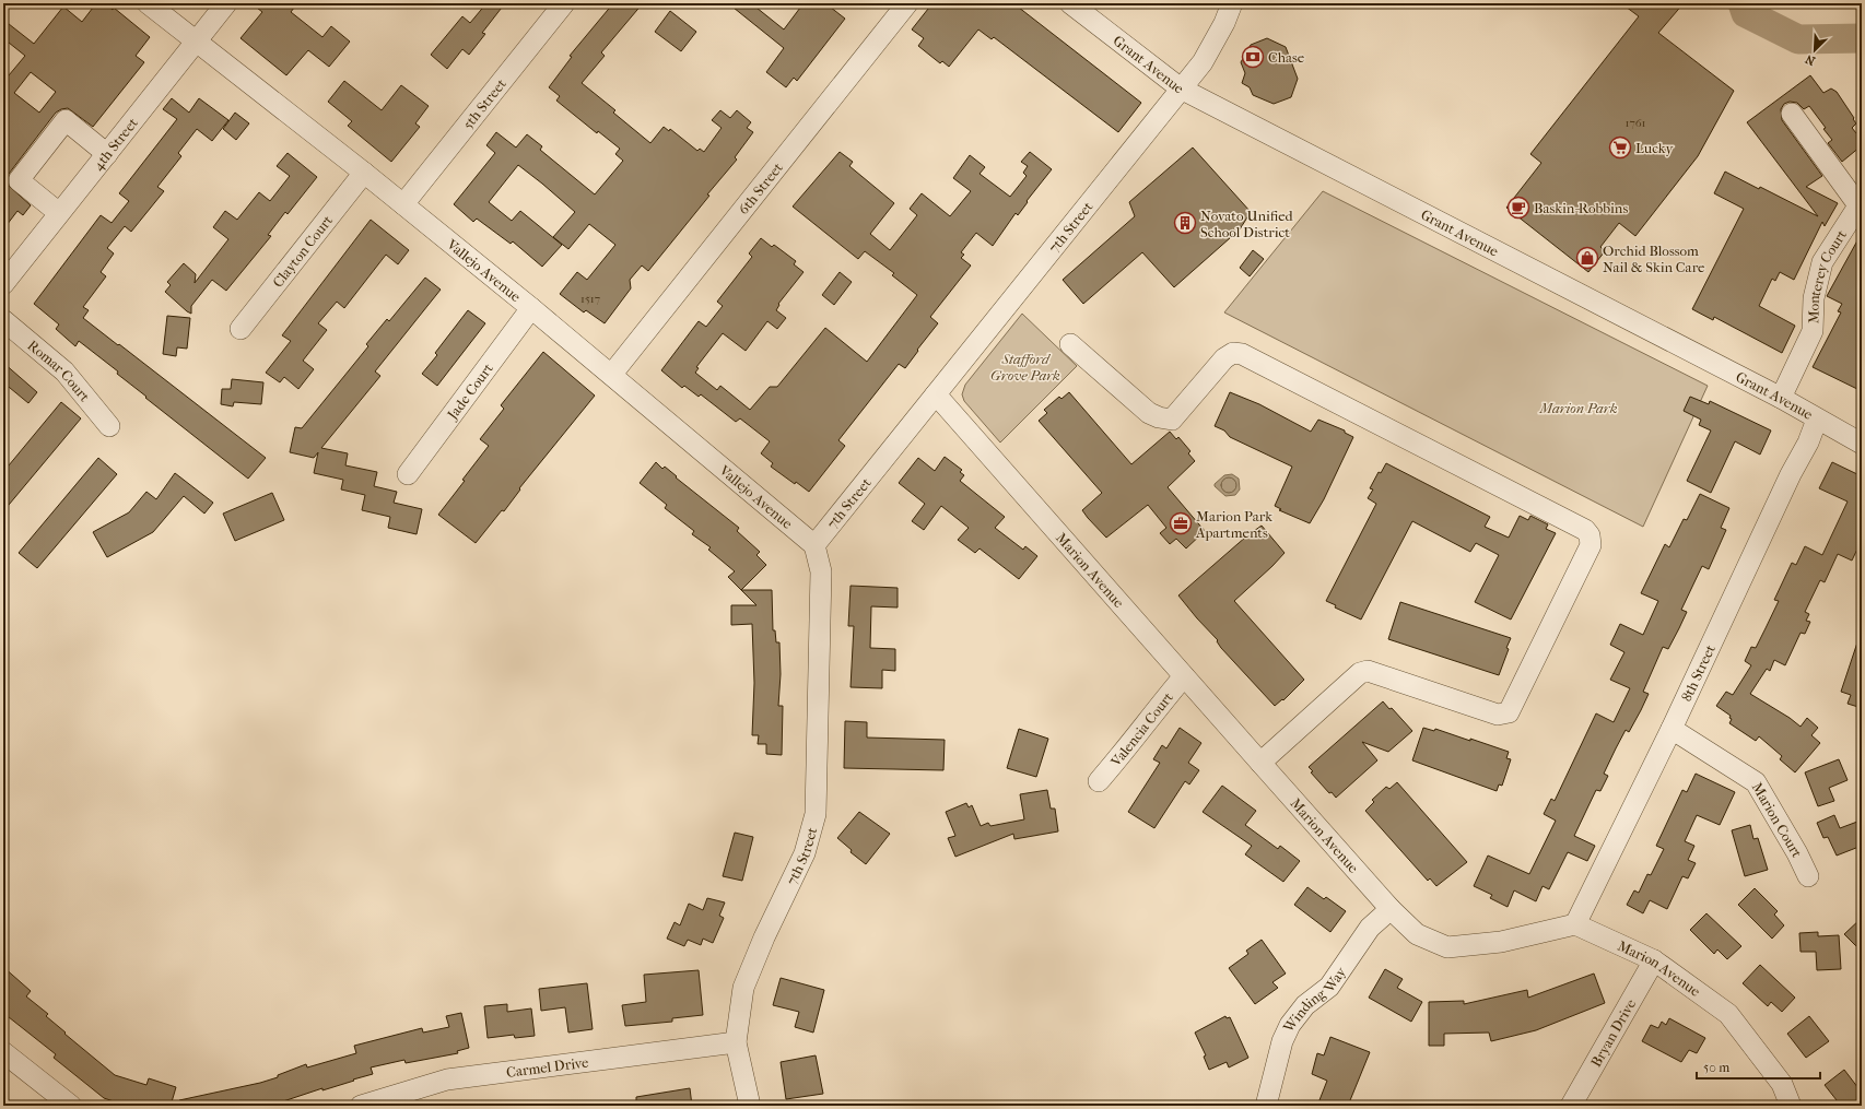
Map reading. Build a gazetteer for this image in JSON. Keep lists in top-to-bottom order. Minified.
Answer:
{"streets":{"street":["Grant Avenue","5th Street","4th Street","6th Street","7th Street","Clayton Court","Vallejo Avenue","Monterey Court","Romar Court","Jade Court","Marion Avenue","8th Street","Valencia Court","Marion Court","Winding Way","Bryan Drive","Carmel Drive"]},"crossings":[["Grant Avenue","7th Street"],["Grant Avenue","Monterey Court"],["Grant Avenue","8th Street"],["5th Street","Vallejo Avenue"],["4th Street","Vallejo Avenue"],["6th Street","Vallejo Avenue"],["7th Street","Vallejo Avenue"],["7th Street","Marion Avenue"],["7th Street","Carmel Drive"],["Clayton Court","Vallejo Avenue"],["Vallejo Avenue","Jade Court"],["Marion Avenue","8th Street"],["Marion Avenue","Valencia Court"],["Marion Avenue","Winding Way"],["Marion Avenue","Bryan Drive"],["8th Street","Marion Court"]],"parks":["Stafford Grove Park","Marion Park"],"places":{"bank":["Chase"],"supermarket":["Lucky"],"cafe":["Baskin-Robbins"],"building":["Novato Unified School District"],"shop":["Orchid Blossom Nail & Skin Care"],"office":["Marion Park Apartments"]},"house_numbers":["1761","1517"],"scale_bar":"50 m","north":"bottom left"}
